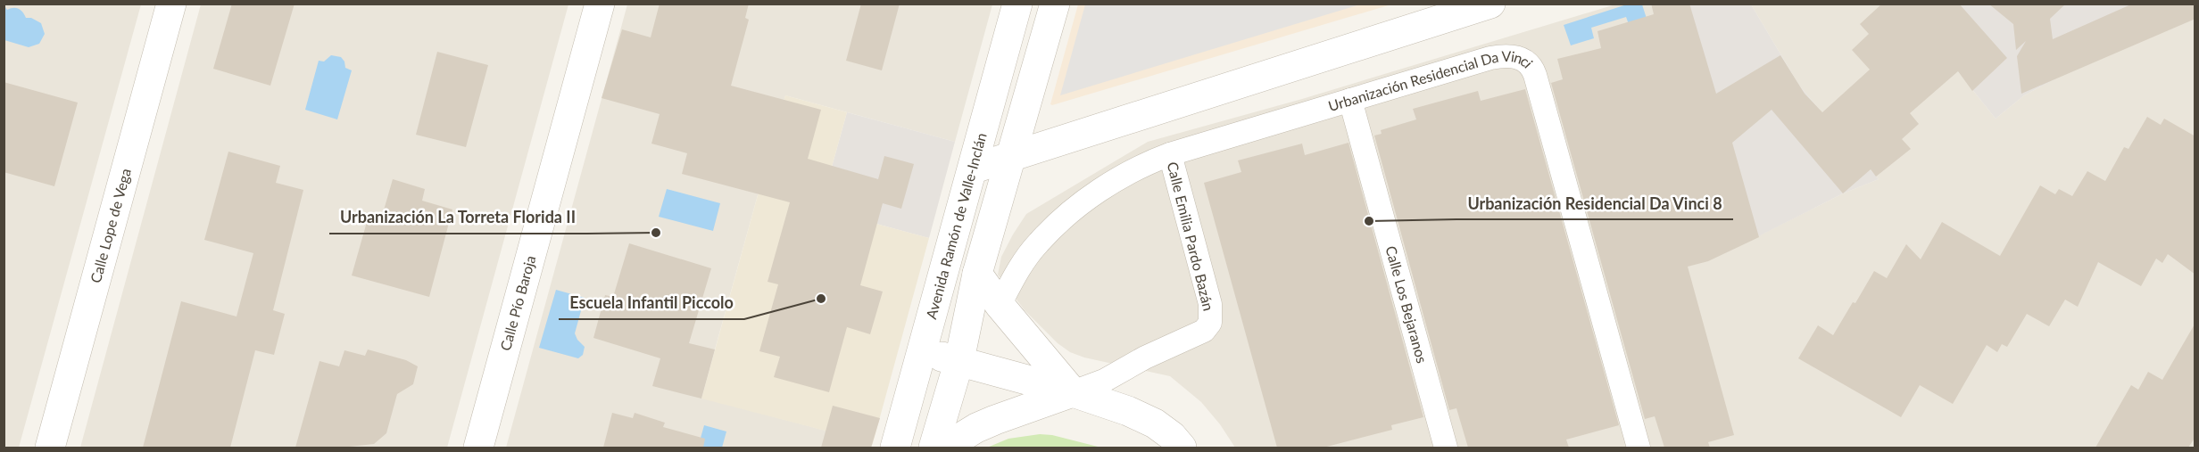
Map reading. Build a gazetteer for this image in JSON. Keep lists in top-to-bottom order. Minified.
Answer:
{"streets":{"street":["Calle Lope de Vega","Avenida Ramón de Valle-Inclán","Calle Emilia Pardo Bazán","Calle Pío Baroja"],"lane":["Urbanización Residencial Da Vinci","Calle Los Bejaranos"]},"crossings":[["Urbanización Residencial Da Vinci","Calle Emilia Pardo Bazán"],["Urbanización Residencial Da Vinci","Calle Los Bejaranos"]],"places":["Urbanización Residencial Da Vinci 8","Urbanización La Torreta Florida II","Escuela Infantil Piccolo"]}
